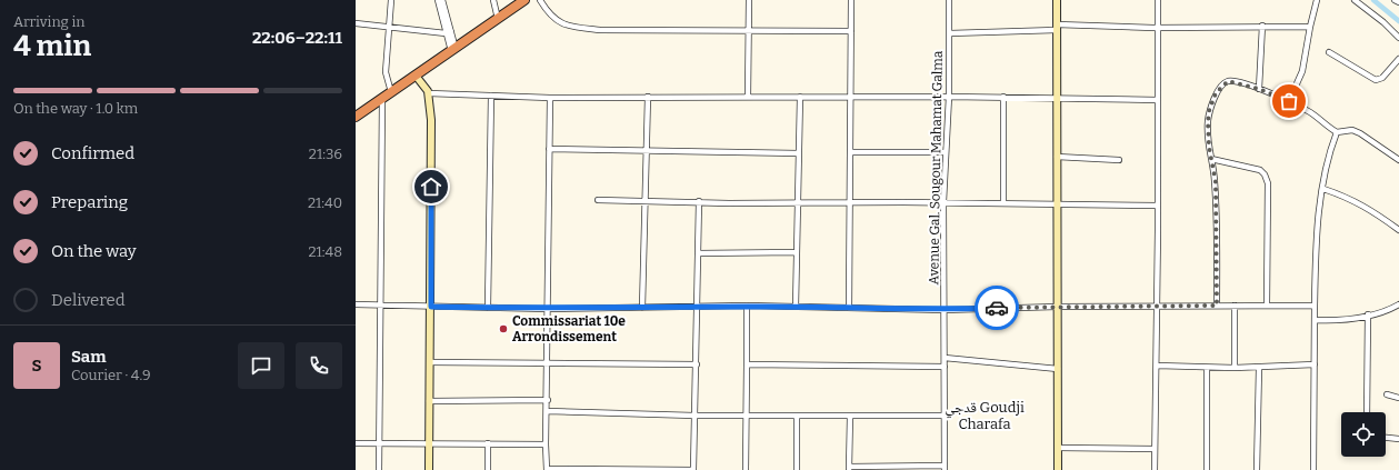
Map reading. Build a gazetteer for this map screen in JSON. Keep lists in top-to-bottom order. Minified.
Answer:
{"streets":{"street":["Avenue Gal. Sougour Mahamat Galma"]},"districts":["قدجي Goudji Charafa"],"places":["Commissariat 10e Arrondissement"],"page":{"heading":["4 min","Arriving in","22:06–22:11"],"panel":["Sam","Courier · 4.9"],"bar":"On the way · 1.0 km","list":[["Confirmed","21:36"],["Preparing","21:40"],["On the way","21:48"],"Delivered"],"round":"S"}}
